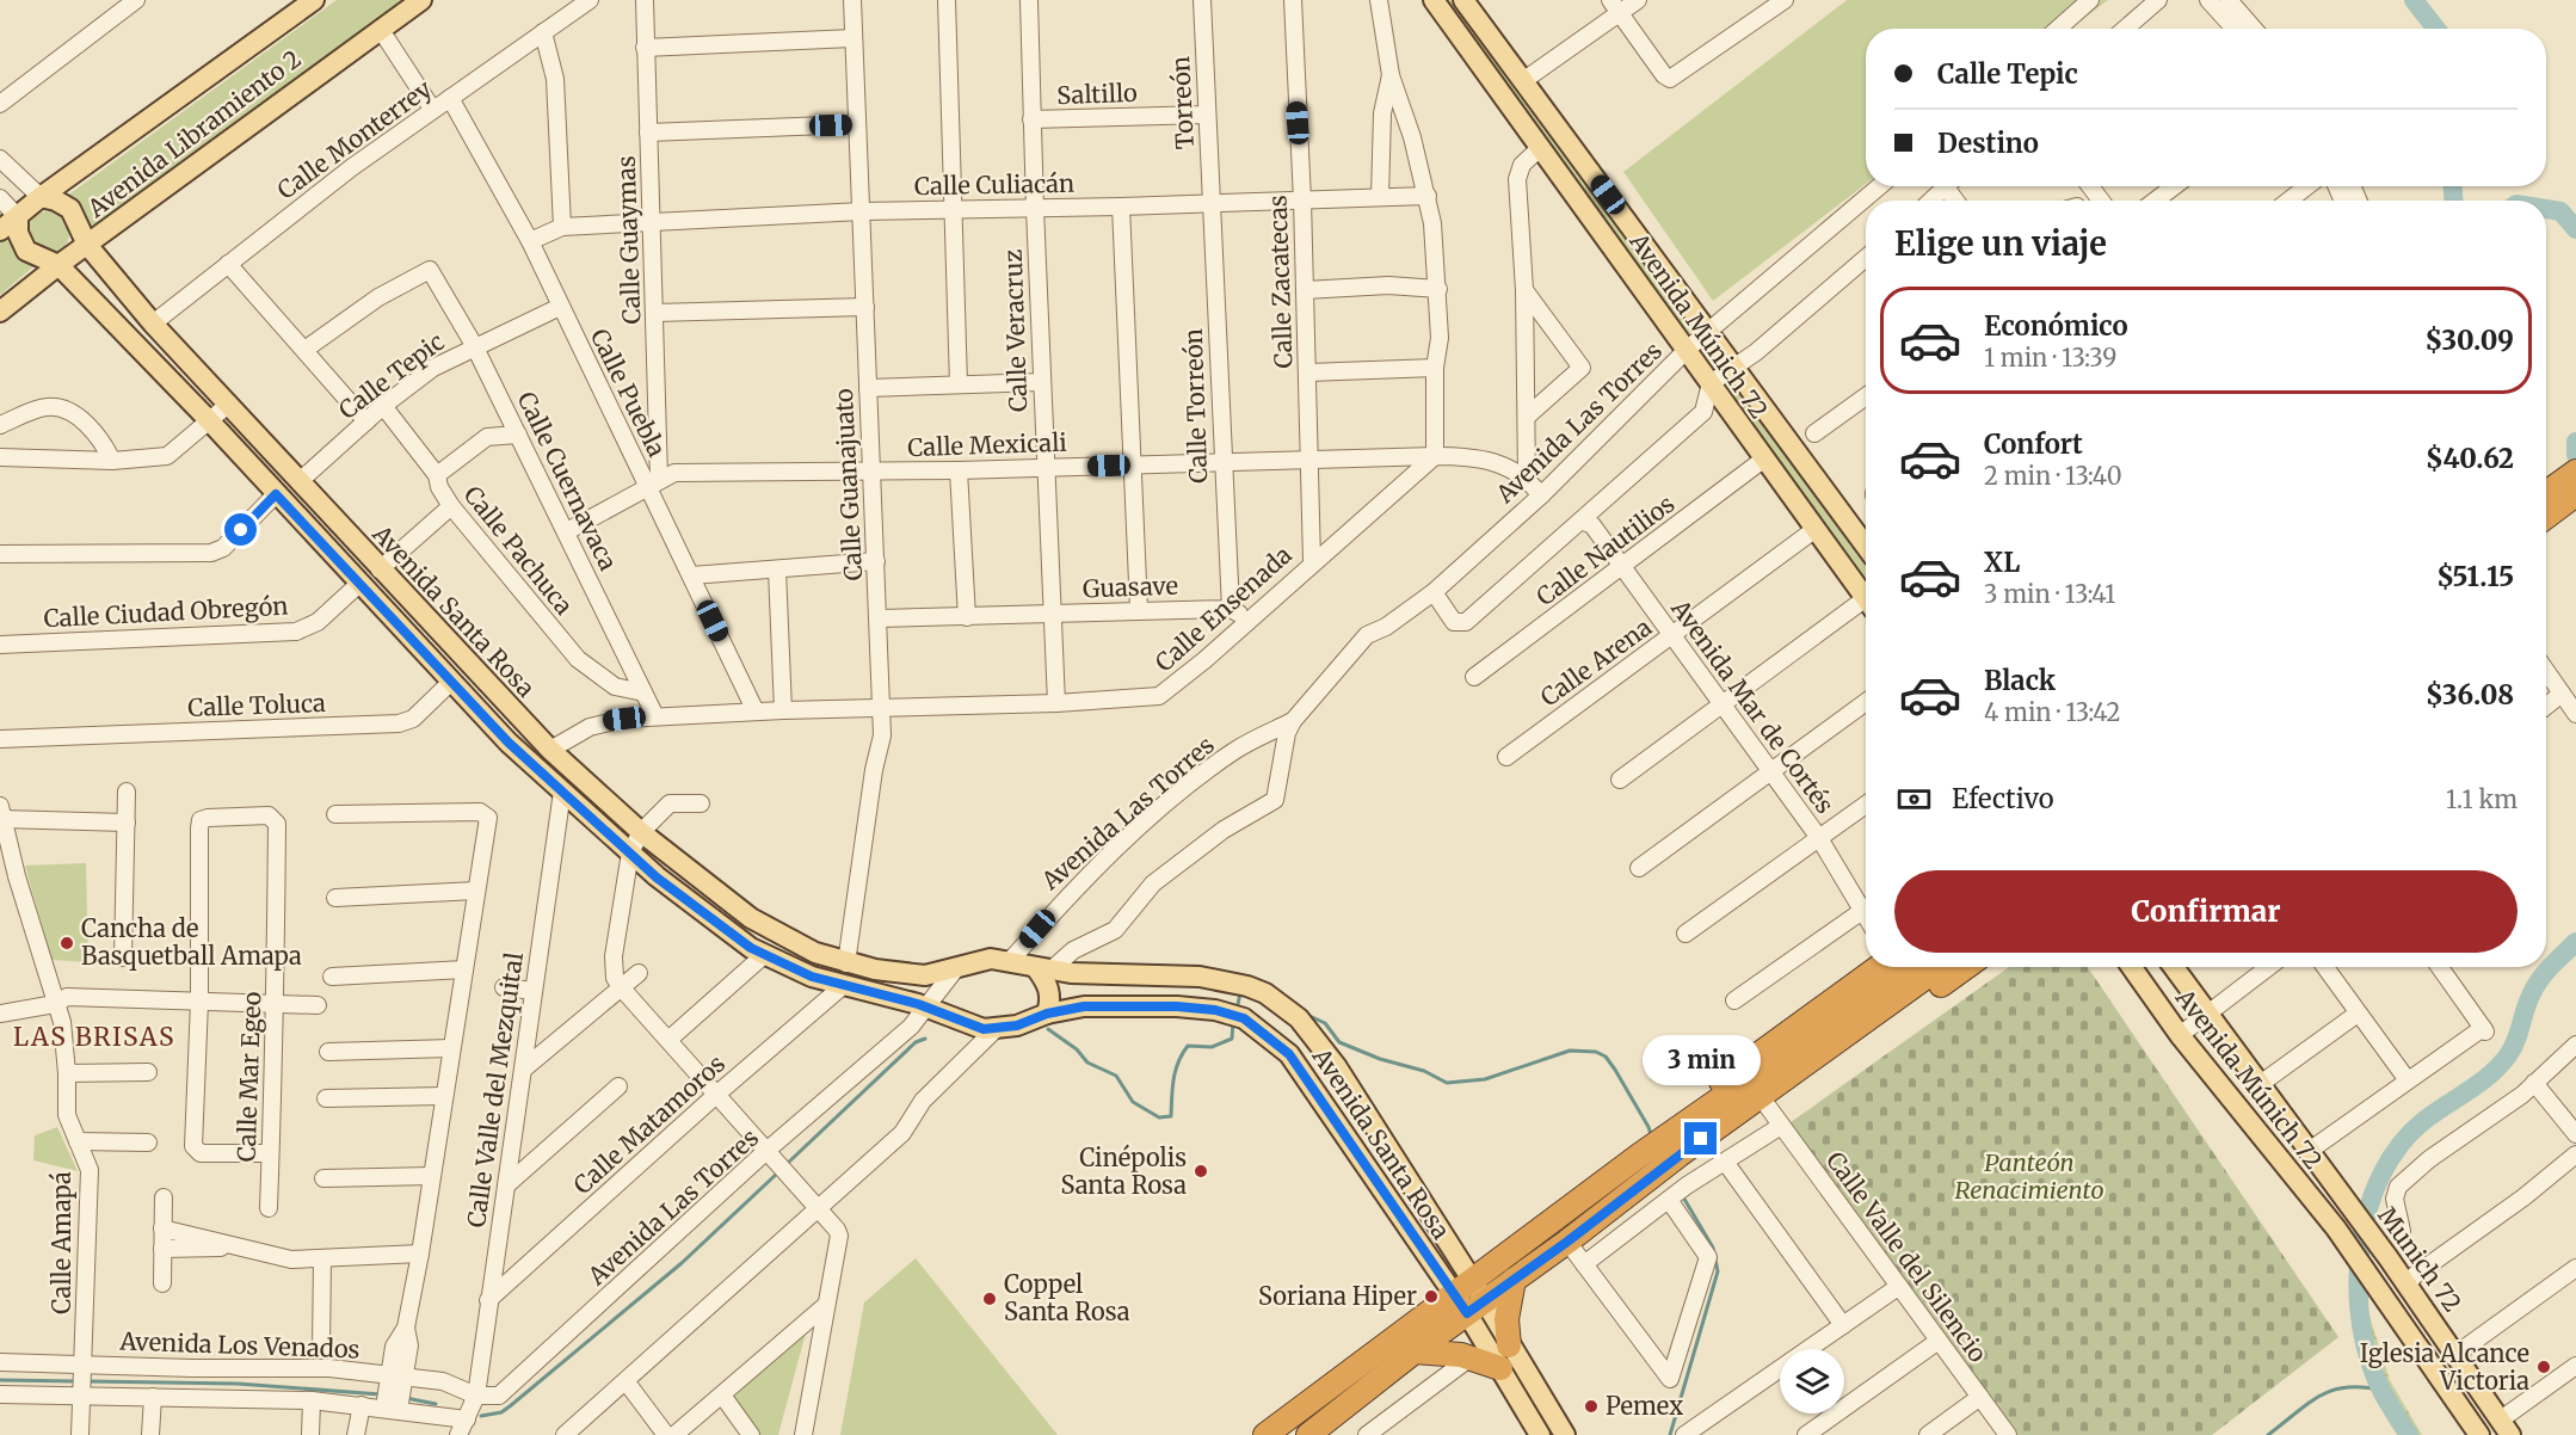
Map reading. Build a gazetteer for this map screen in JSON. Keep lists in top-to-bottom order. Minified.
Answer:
{"streets":{"main road":["Avenida Libramiento 2","Avenida Múnich 72","Avenida Santa Rosa","Munich 72"],"street":["Saltillo","Torreón","Calle Monterrey","Calle Culiacán","Calle Guaymas","Calle Zacatecas","Calle Veracruz","Calle Tepic","Calle Puebla","Calle Torreón","Avenida Las Torres","Calle Mexicali","Calle Cuernavaca","Calle Guanajuato","Calle Pachuca","Calle Nautilios","Guasave","Calle Ensenada","Calle Ciudad Obregón","Calle Arena","Calle Toluca","Avenida Mar de Cortés","Calle Mar Egeo","Calle Valle del Mezquital","Calle Matamoros","Calle Amapá","Calle Valle del Silencio","Avenida Los Venados"]},"crossings":[["Saltillo","Torreón"],["Saltillo","Calle Veracruz"],["Torreón","Calle Culiacán"],["Torreón","Calle Torreón"],["Avenida Libramiento 2","Avenida Santa Rosa"],["Calle Monterrey","Calle Puebla"],["Calle Monterrey","Avenida Santa Rosa"],["Calle Culiacán","Calle Guaymas"],["Calle Culiacán","Calle Zacatecas"],["Calle Culiacán","Calle Veracruz"],["Calle Culiacán","Calle Puebla"],["Calle Culiacán","Calle Torreón"],["Calle Culiacán","Calle Guanajuato"],["Calle Guaymas","Calle Puebla"],["Calle Guaymas","Calle Mexicali"],["Calle Zacatecas","Calle Mexicali"],["Calle Zacatecas","Calle Ensenada"],["Avenida Múnich 72","Avenida Las Torres"],["Avenida Múnich 72","Calle Nautilios"],["Avenida Múnich 72","Calle Arena"],["Avenida Múnich 72","Munich 72"],["Calle Veracruz","Calle Mexicali"],["Calle Veracruz","Guasave"],["Calle Veracruz","Calle Ensenada"],["Calle Tepic","Calle Puebla"],["Calle Tepic","Calle Cuernavaca"],["Calle Tepic","Calle Pachuca"],["Calle Tepic","Avenida Santa Rosa"],["Calle Puebla","Calle Mexicali"],["Calle Puebla","Calle Ensenada"],["Calle Torreón","Calle Mexicali"],["Calle Torreón","Guasave"],["Avenida Las Torres","Calle Mexicali"],["Avenida Las Torres","Avenida Santa Rosa"],["Avenida Las Torres","Calle Valle del Mezquital"],["Avenida Las Torres","Avenida Los Venados"],["Calle Mexicali","Calle Cuernavaca"],["Calle Mexicali","Calle Guanajuato"],["Calle Mexicali","Calle Ensenada"],["Calle Cuernavaca","Calle Pachuca"],["Calle Cuernavaca","Calle Ensenada"],["Calle Guanajuato","Guasave"],["Calle Guanajuato","Calle Ensenada"],["Calle Guanajuato","Avenida Santa Rosa"],["Calle Nautilios","Avenida Mar de Cortés"],["Calle Ensenada","Avenida Santa Rosa"],["Avenida Santa Rosa","Calle Ciudad Obregón"],["Avenida Santa Rosa","Calle Toluca"],["Avenida Santa Rosa","Calle Valle del Mezquital"],["Avenida Santa Rosa","Calle Matamoros"],["Calle Arena","Avenida Mar de Cortés"],["Calle Valle del Mezquital","Calle Matamoros"],["Calle Valle del Mezquital","Avenida Los Venados"],["Calle Amapá","Avenida Los Venados"]],"districts":["LAS BRISAS"],"parks":["Panteón Renacimiento"],"places":["Cancha de Basquetball Amapa","Cinépolis Santa Rosa","Soriana Hiper","Coppel Santa Rosa","Iglesia Alcance Victoria","Pemex"],"page":{"banner":["Calle Tepic","Destino"],"heading":"Elige un viaje","list":[{"name":"Económico","note":"1 min · 13:39","value":"$30.09"},{"name":"Confort","note":"2 min · 13:40","value":"$40.62"},{"name":"XL","note":"3 min · 13:41","value":"$51.15"},{"name":"Black","note":"4 min · 13:42","value":"$36.08"}],"pay":["Efectivo","1.1 km"],"buttons":"Confirmar","bubble":"3 min"}}
